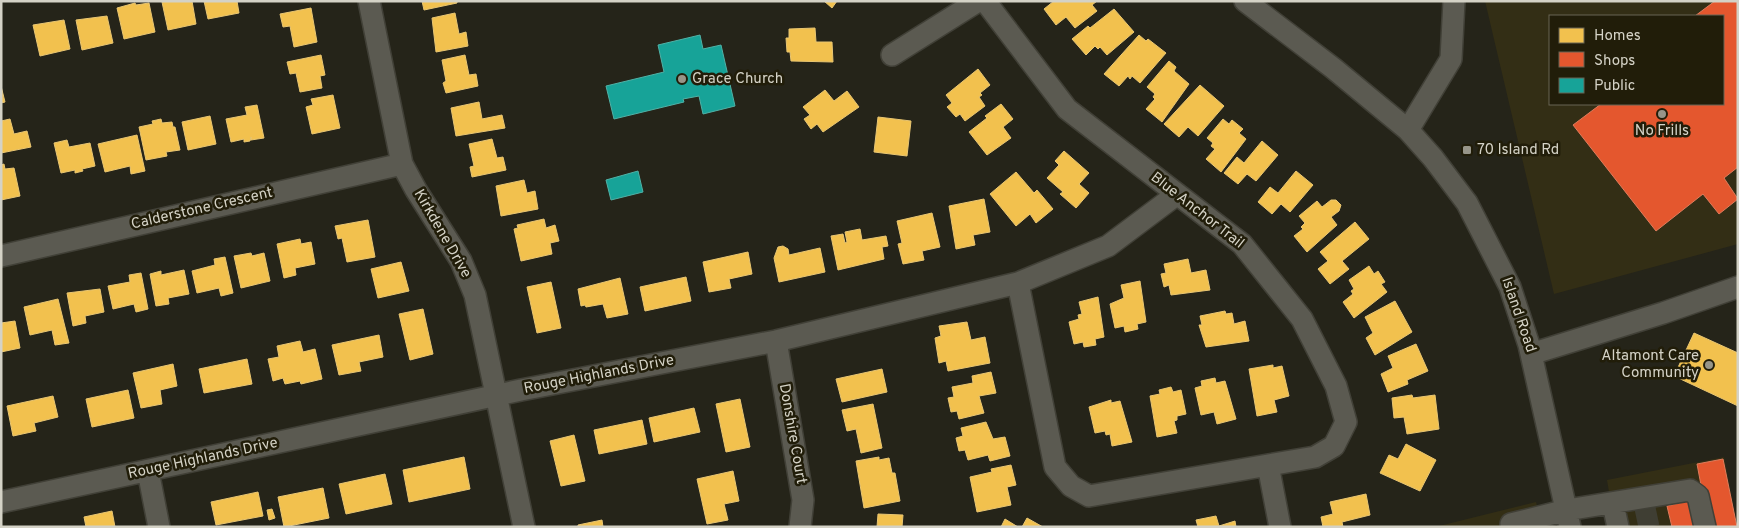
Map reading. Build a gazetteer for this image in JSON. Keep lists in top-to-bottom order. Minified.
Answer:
{"streets":{"street":["Calderstone Crescent","Blue Anchor Trail","Kirkdene Drive","Island Road","Rouge Highlands Drive","Donshire Court"]},"crossings":[["Calderstone Crescent","Kirkdene Drive"],["Blue Anchor Trail","Rouge Highlands Drive"],["Kirkdene Drive","Rouge Highlands Drive"],["Rouge Highlands Drive","Donshire Court"]],"places":{"other":["Grace Church","No Frills","Altamont Care Community"],"transit":["70 Island Rd"]},"legend":["Homes","Shops","Public"]}
